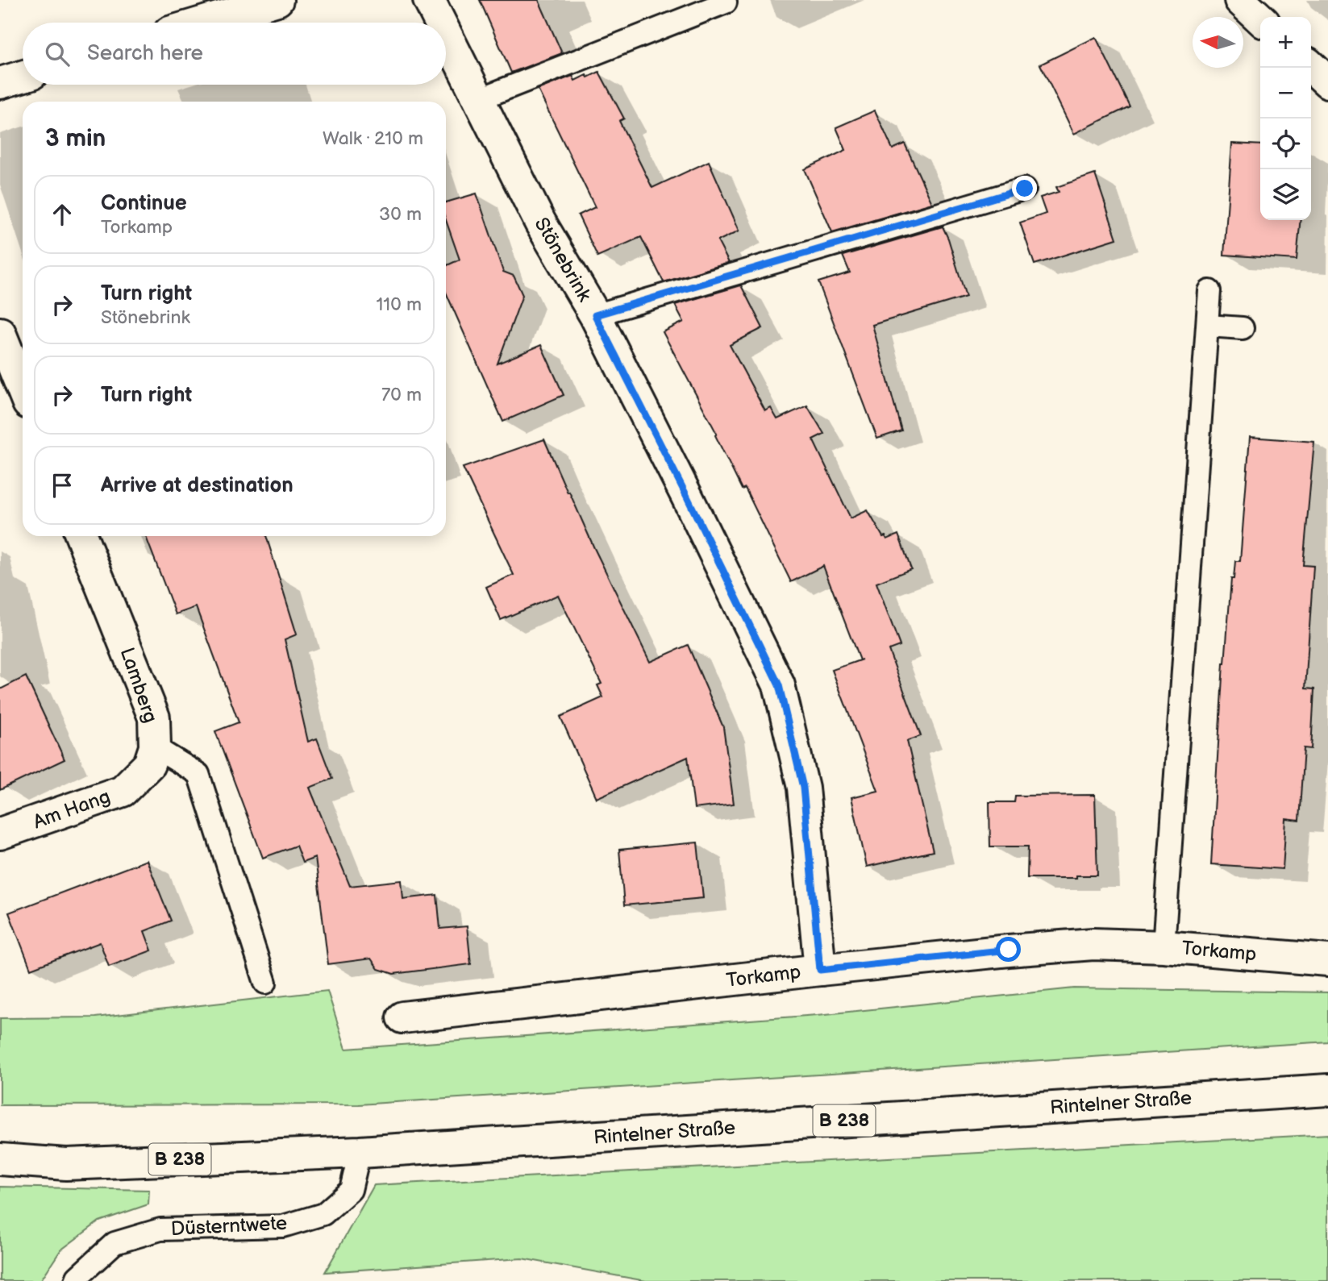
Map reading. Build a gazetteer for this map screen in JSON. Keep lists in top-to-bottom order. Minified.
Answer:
{"streets":{"street":["Stönebrink","Lamberg","Am Hang","Torkamp","Rintelner Straße","B 238"],"lane":["Düsterntwete"]},"crossings":[["Stönebrink","Torkamp"],["Lamberg","Am Hang"],["Rintelner Straße","Düsterntwete"]],"north":"left","page":{"map_buttons":["+","−"],"search":"Search here","heading":["3 min","Walk · 210 m"],"list":[["Continue","Torkamp","30 m"],["Turn right","Stönebrink","110 m"],["Turn right","70 m"],"Arrive at destination"]}}
